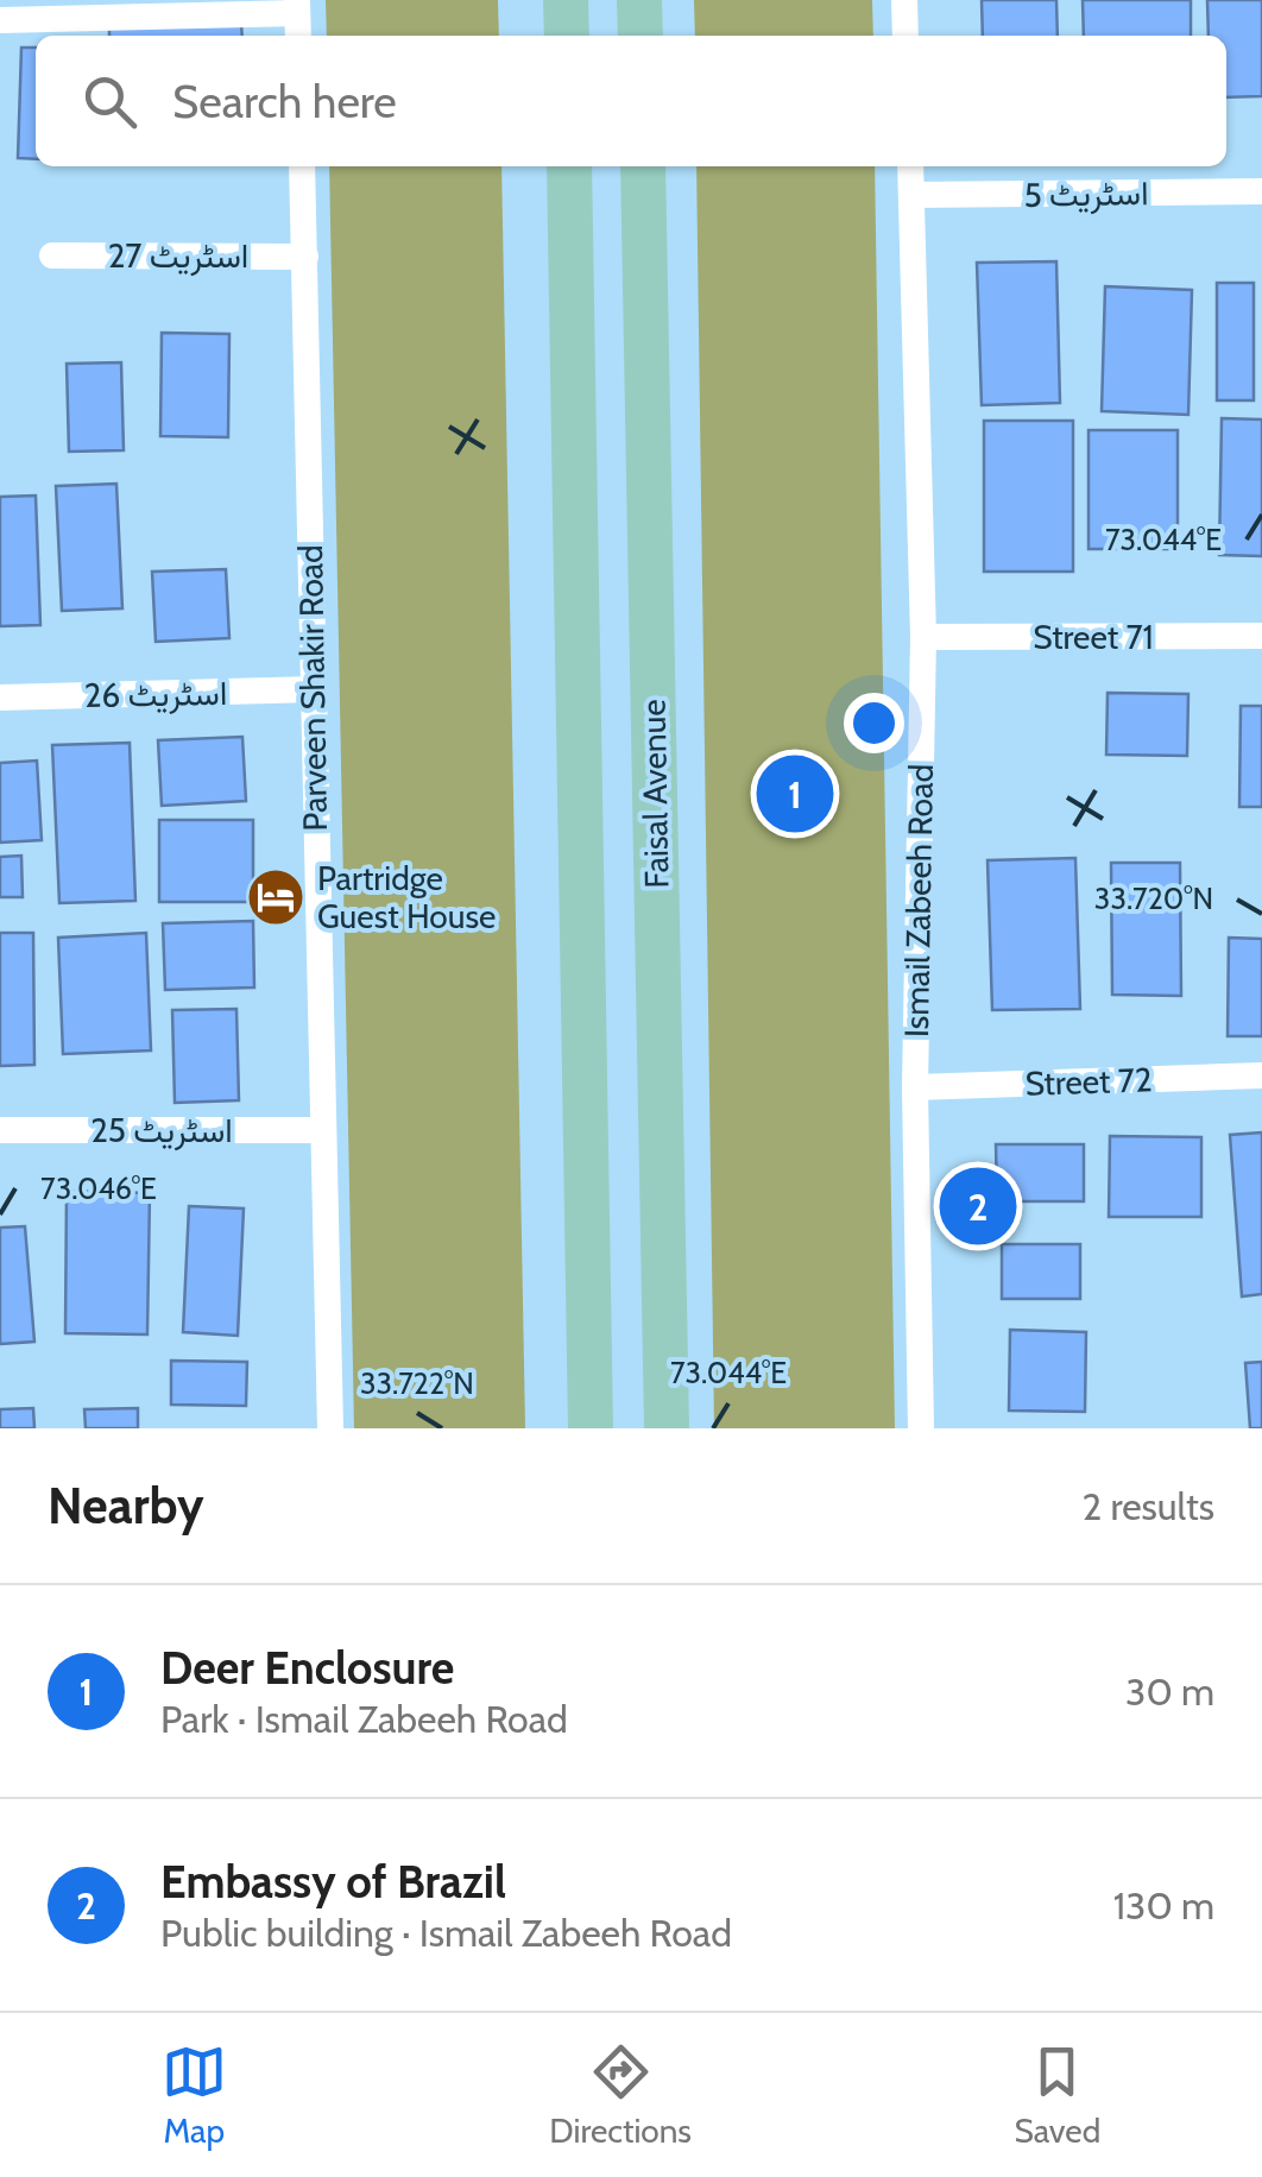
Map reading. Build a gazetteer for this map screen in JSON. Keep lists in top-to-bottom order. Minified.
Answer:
{"streets":{"main road":["Faisal Avenue"],"street":["اسٹریٹ 5","اسٹریٹ 27","Street 71","Parveen Shakir Road","اسٹریٹ 26","Ismail Zabeeh Road","Street 72","اسٹریٹ 25"]},"crossings":[["اسٹریٹ 5","Ismail Zabeeh Road"],["اسٹریٹ 27","Parveen Shakir Road"],["Street 71","Ismail Zabeeh Road"],["Parveen Shakir Road","اسٹریٹ 26"],["Parveen Shakir Road","اسٹریٹ 25"],["Ismail Zabeeh Road","Street 72"]],"places":{"hotel":["Partridge Guest House"]},"page":{"search":"Search here","pins":["1","2"],"heading":["Nearby","2 results"],"list":[{"mark":"1","name":"Deer Enclosure","note":"Park · Ismail Zabeeh Road","value":"30 m"},{"mark":"2","name":"Embassy of Brazil","note":"Public building · Ismail Zabeeh Road","value":"130 m"}],"nav":["Map","Directions","Saved"]},"coordinates":["73.044°E","33.720°N","73.046°E","33.722°N"]}
